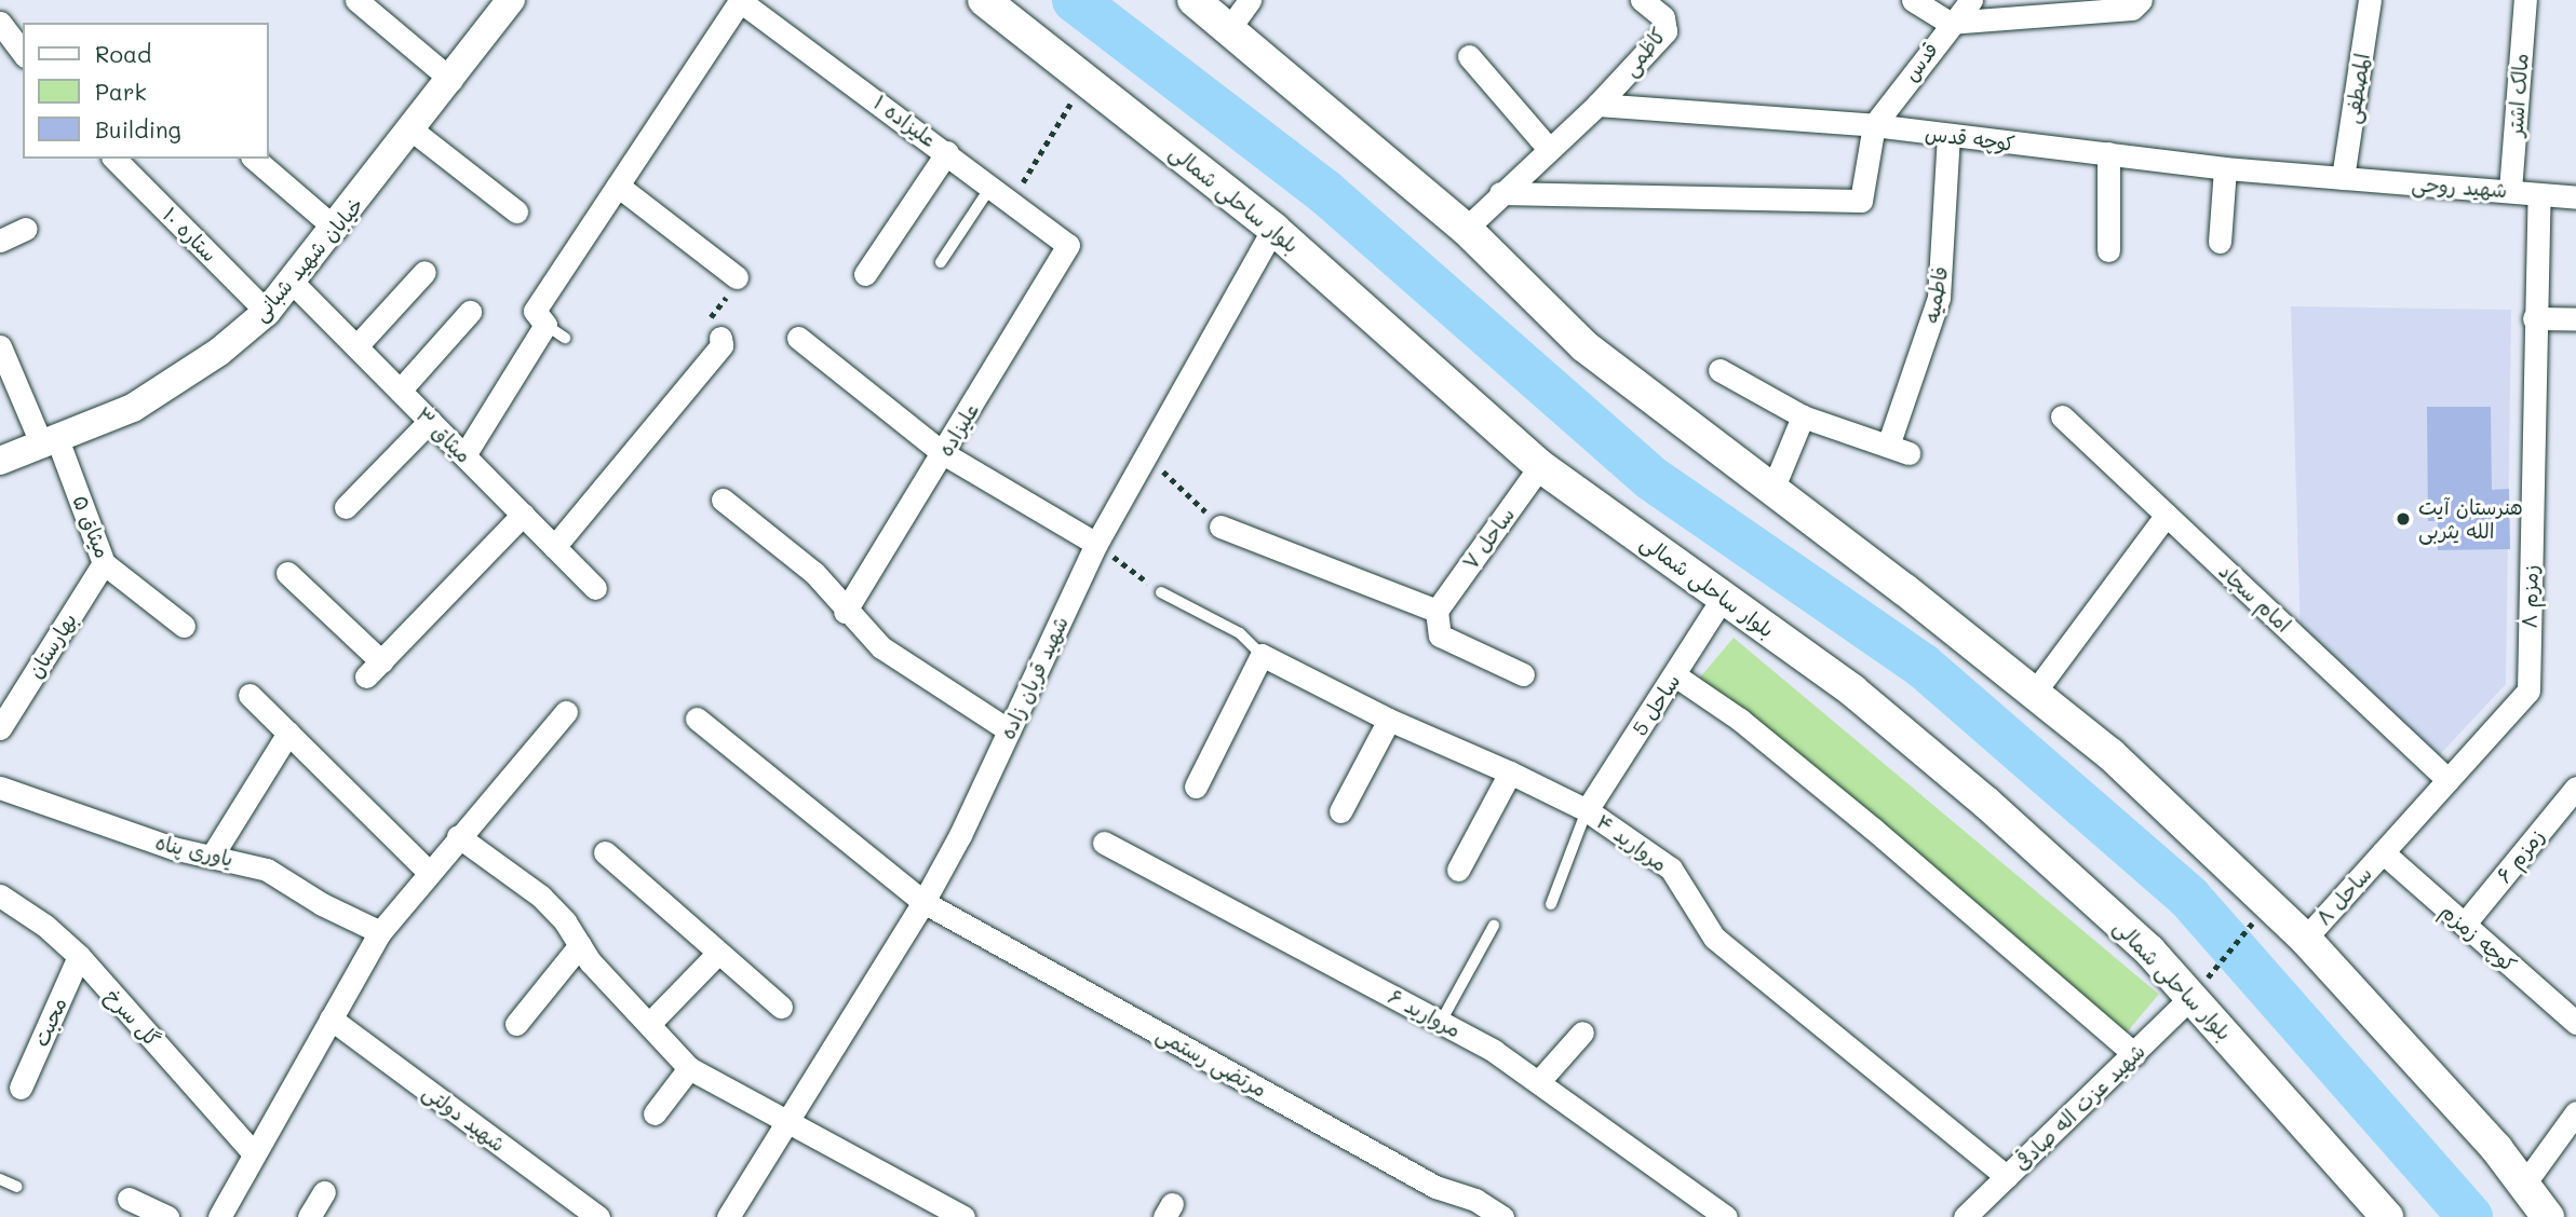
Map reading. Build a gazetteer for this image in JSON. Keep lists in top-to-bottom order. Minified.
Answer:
{"streets":{"main road":["بلوار ساحلی شمالی"],"street":["کاظمی","قدس","المصطفی","مالک اشتر","علیزاده ۱","کوچه قدس","شهید روحی","ستاره ۱۰","خیابان شهید شبانی","فاطمیه","علیزاده","میثاق ۳","میثاق ۵","ساحل ۷","زمزم ۸","امام سجاد","بهارستان","شهید قربان زاده","ساحل 5","مروارید ۴","یاوری پناه","زمزم ۶","ساحل ۸","کوچه زمزم","مروارید ۶","گل سرخ","محبت","مرتضی رستمی","شهید عزت اله صادقی","شهید دولتی"]},"crossings":[["کاظمی","کوچه قدس"],["قدس","کوچه قدس"],["المصطفی","کوچه قدس"],["المصطفی","شهید روحی"],["مالک اشتر","شهید روحی"],["علیزاده ۱","علیزاده"],["کوچه قدس","شهید روحی"],["کوچه قدس","فاطمیه"],["شهید روحی","زمزم ۸"],["بلوار ساحلی شمالی","ساحل ۷"],["بلوار ساحلی شمالی","شهید قربان زاده"],["بلوار ساحلی شمالی","ساحل 5"],["بلوار ساحلی شمالی","شهید عزت اله صادقی"],["ستاره ۱۰","خیابان شهید شبانی"],["خیابان شهید شبانی","میثاق ۳"],["خیابان شهید شبانی","میثاق ۵"],["میثاق ۵","بهارستان"],["زمزم ۸","امام سجاد"],["زمزم ۸","ساحل ۸"],["زمزم ۸","کوچه زمزم"],["شهید قربان زاده","مرتضی رستمی"],["ساحل 5","مروارید ۴"],["مروارید ۴","شهید عزت اله صادقی"],["زمزم ۶","کوچه زمزم"],["ساحل ۸","کوچه زمزم"],["گل سرخ","محبت"]],"places":["هنرستان آیت الله یثربی"],"legend":["Road","Park","Building"]}
